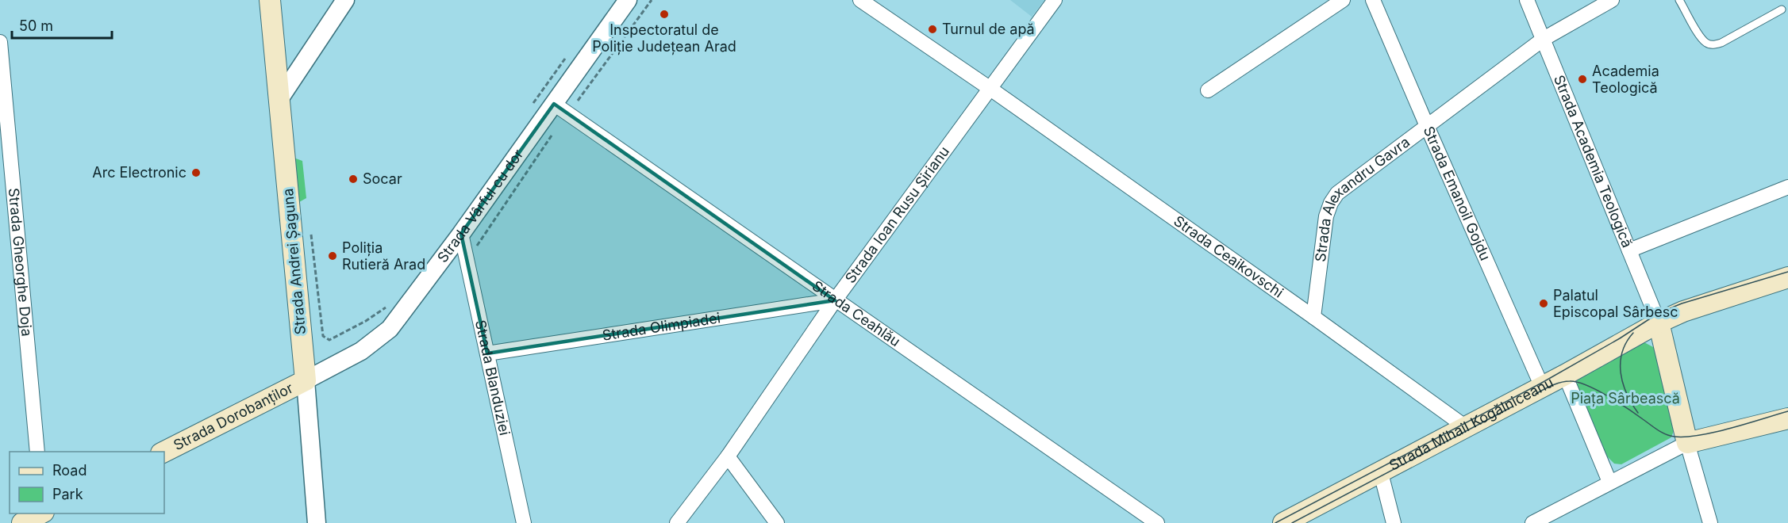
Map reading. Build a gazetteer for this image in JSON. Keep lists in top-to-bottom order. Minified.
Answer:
{"streets":{"main road":["Strada Andrei Șaguna","Strada Dorobanților","Strada Mihail Kogălniceanu"],"street":["Strada Academia Teologică","Strada Emanoil Gojdu","Strada Alexandru Gavra","Strada Vârful cu dor","Strada Ioan Rusu Șirianu","Strada Ceaikovschi","Strada Gheorghe Doja","Strada Ceahlău","Strada Olimpiadei","Strada Blanduziei"]},"crossings":[["Strada Academia Teologică","Strada Alexandru Gavra"],["Strada Academia Teologică","Strada Mihail Kogălniceanu"],["Strada Emanoil Gojdu","Strada Alexandru Gavra"],["Strada Emanoil Gojdu","Strada Mihail Kogălniceanu"],["Strada Alexandru Gavra","Strada Ceaikovschi"],["Strada Vârful cu dor","Strada Andrei Șaguna"],["Strada Vârful cu dor","Strada Ceahlău"],["Strada Vârful cu dor","Strada Blanduziei"],["Strada Vârful cu dor","Strada Dorobanților"],["Strada Ioan Rusu Șirianu","Strada Ceaikovschi"],["Strada Ioan Rusu Șirianu","Strada Ceahlău"],["Strada Ioan Rusu Șirianu","Strada Olimpiadei"],["Strada Ceaikovschi","Strada Mihail Kogălniceanu"],["Strada Andrei Șaguna","Strada Dorobanților"],["Strada Ceahlău","Strada Olimpiadei"],["Strada Olimpiadei","Strada Blanduziei"]],"parks":["Piața Sârbească"],"places":["Inspectoratul de Poliție Județean Arad","Turnul de apă","Academia Teologică","Arc Electronic","Socar","Poliția Rutieră Arad","Palatul Episcopal Sârbesc"],"legend":["Road","Park"],"scale_bar":"50 m"}
